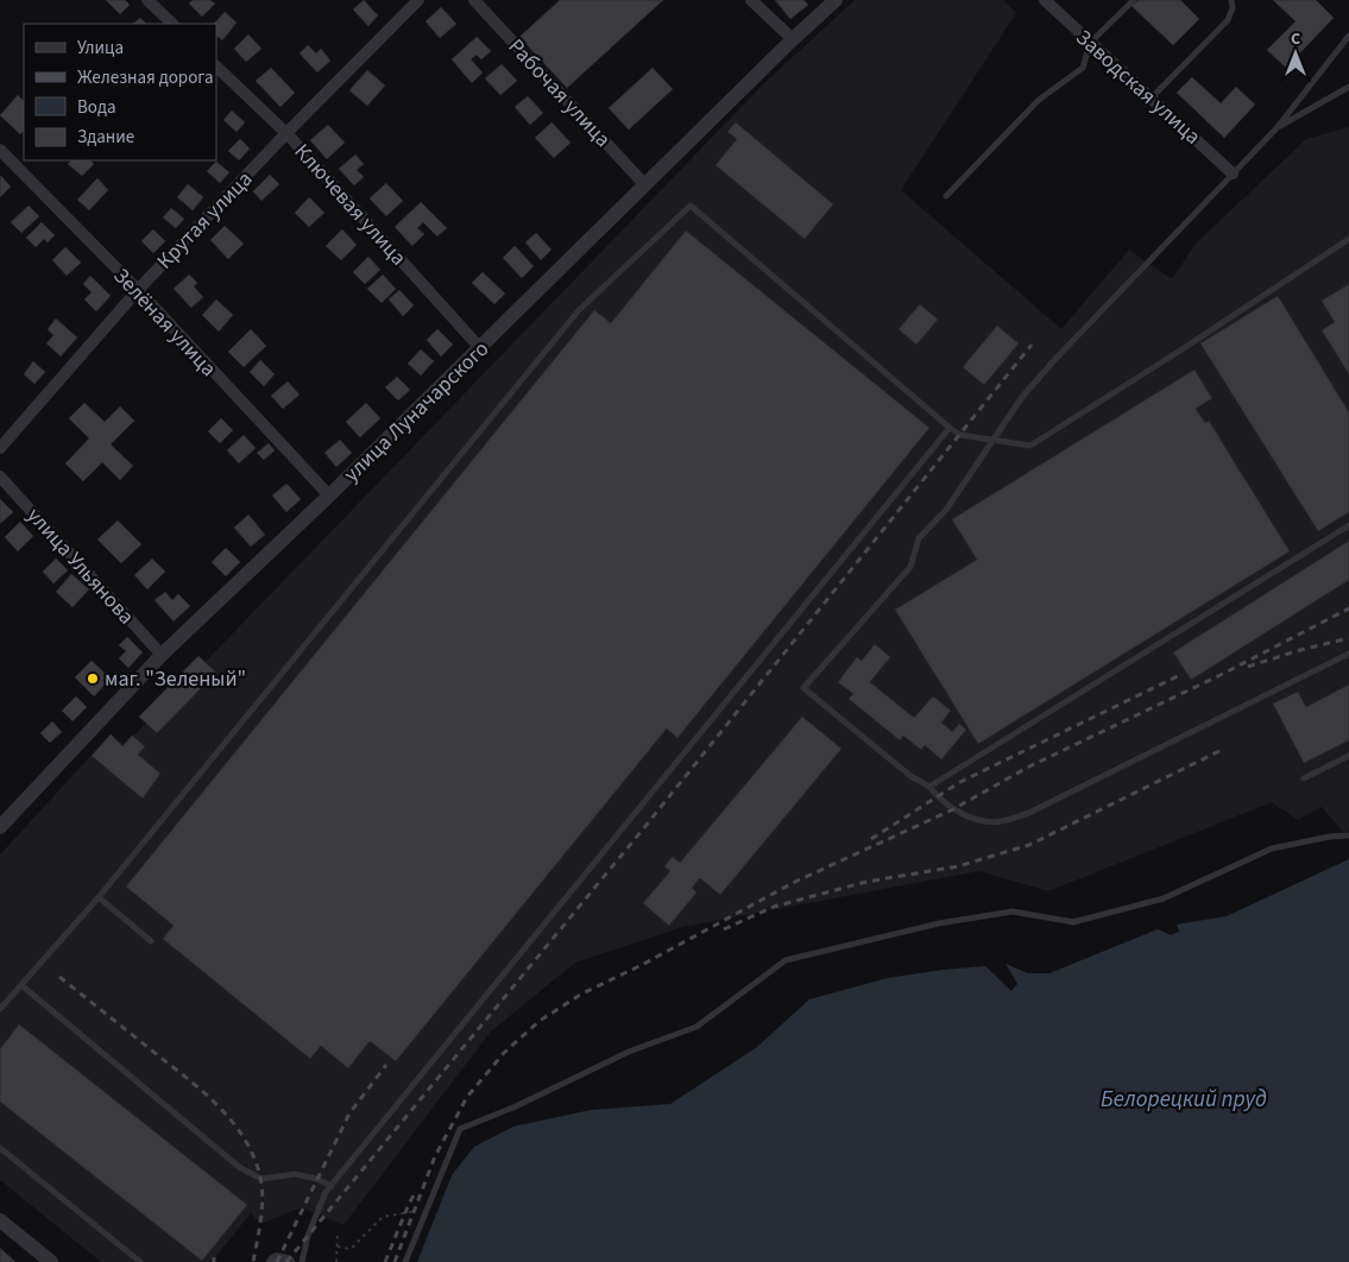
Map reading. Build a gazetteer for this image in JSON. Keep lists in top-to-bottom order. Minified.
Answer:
{"streets":{"street":["Заводская улица","Рабочая улица","Ключевая улица","Крутая улица","Зелёная улица","улица Луначарского","улица Ульянова"]},"crossings":[["Рабочая улица","улица Луначарского"],["Ключевая улица","Крутая улица"],["Ключевая улица","улица Луначарского"],["Крутая улица","Зелёная улица"],["Зелёная улица","улица Луначарского"],["улица Луначарского","улица Ульянова"]],"water":["Белорецкий пруд"],"places":["маг. \"Зеленый\""],"legend":["Улица","Железная дорога","Вода","Здание"],"north":"top"}
